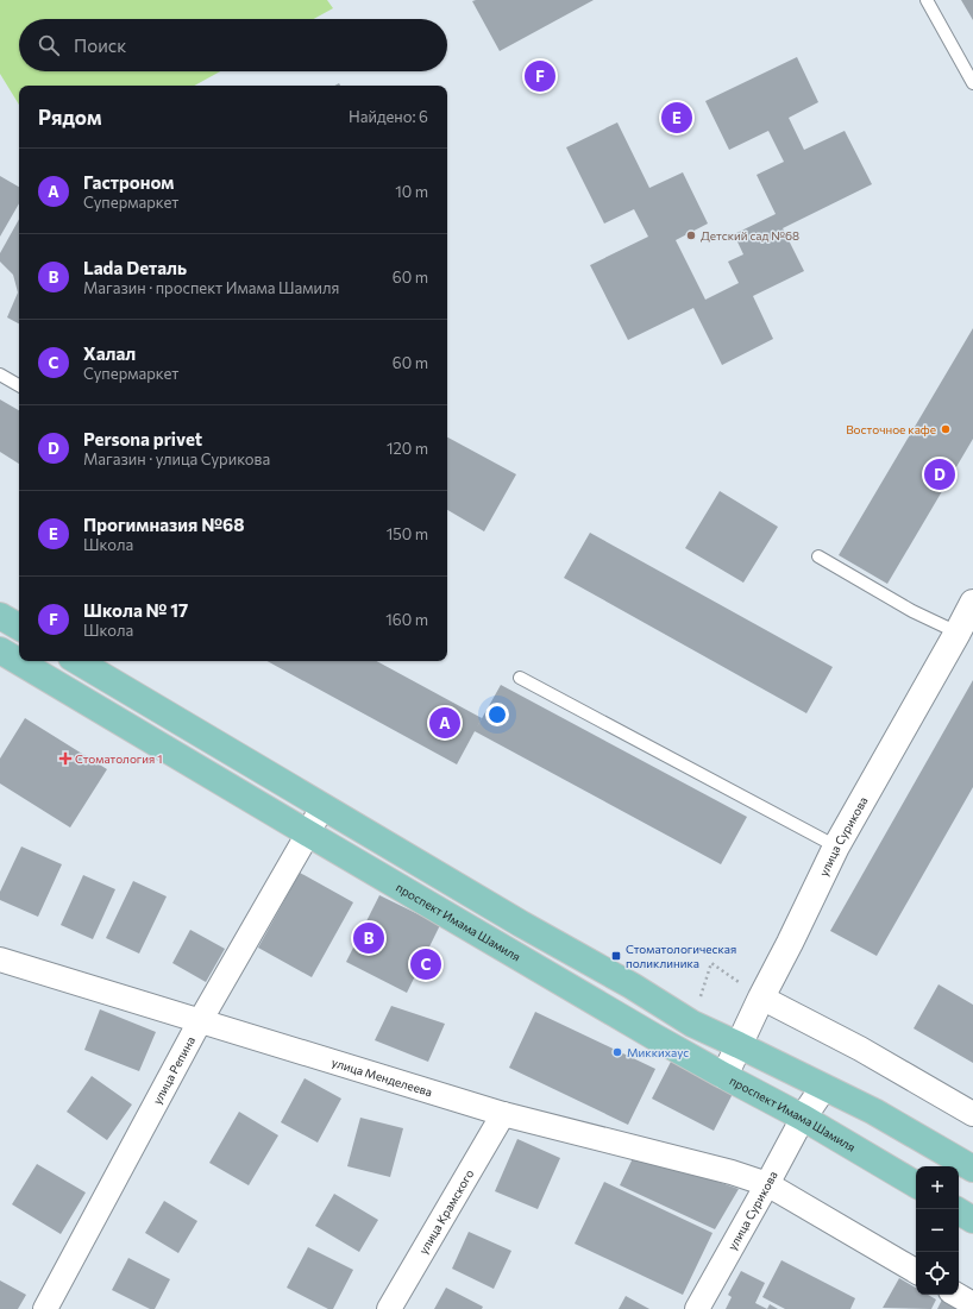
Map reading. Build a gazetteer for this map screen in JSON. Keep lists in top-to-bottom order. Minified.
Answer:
{"streets":{"main road":["улица Сурикова","проспект Имама Шамиля"],"street":["улица Репина","улица Менделеева","улица Крамского"]},"crossings":[["улица Сурикова","проспект Имама Шамиля"],["улица Сурикова","улица Менделеева"],["проспект Имама Шамиля","улица Репина"],["улица Репина","улица Менделеева"],["улица Менделеева","улица Крамского"]],"places":{"other":["Детский сад №68","Восточное кафе","Миккихаус"],"health":["Стоматология 1"],"transit":["Стоматологическая поликлиника"]},"page":{"search":"Поиск","pins":["F","E","D","A","B","C"],"heading":["Рядом","Найдено: 6"],"list":[{"mark":"A","name":"Гастроном","note":"Супермаркет","value":"10 m"},{"mark":"B","name":"Lada Dеталь","note":"Магазин · проспект Имама Шамиля","value":"60 m"},{"mark":"C","name":"Халал","note":"Супермаркет","value":"60 m"},{"mark":"D","name":"Persona privet","note":"Магазин · улица Сурикова","value":"120 m"},{"mark":"E","name":"Прогимназия №68","note":"Школа","value":"150 m"},{"mark":"F","name":"Школа № 17","note":"Школа","value":"160 m"}],"map_buttons":["+","−"]}}
